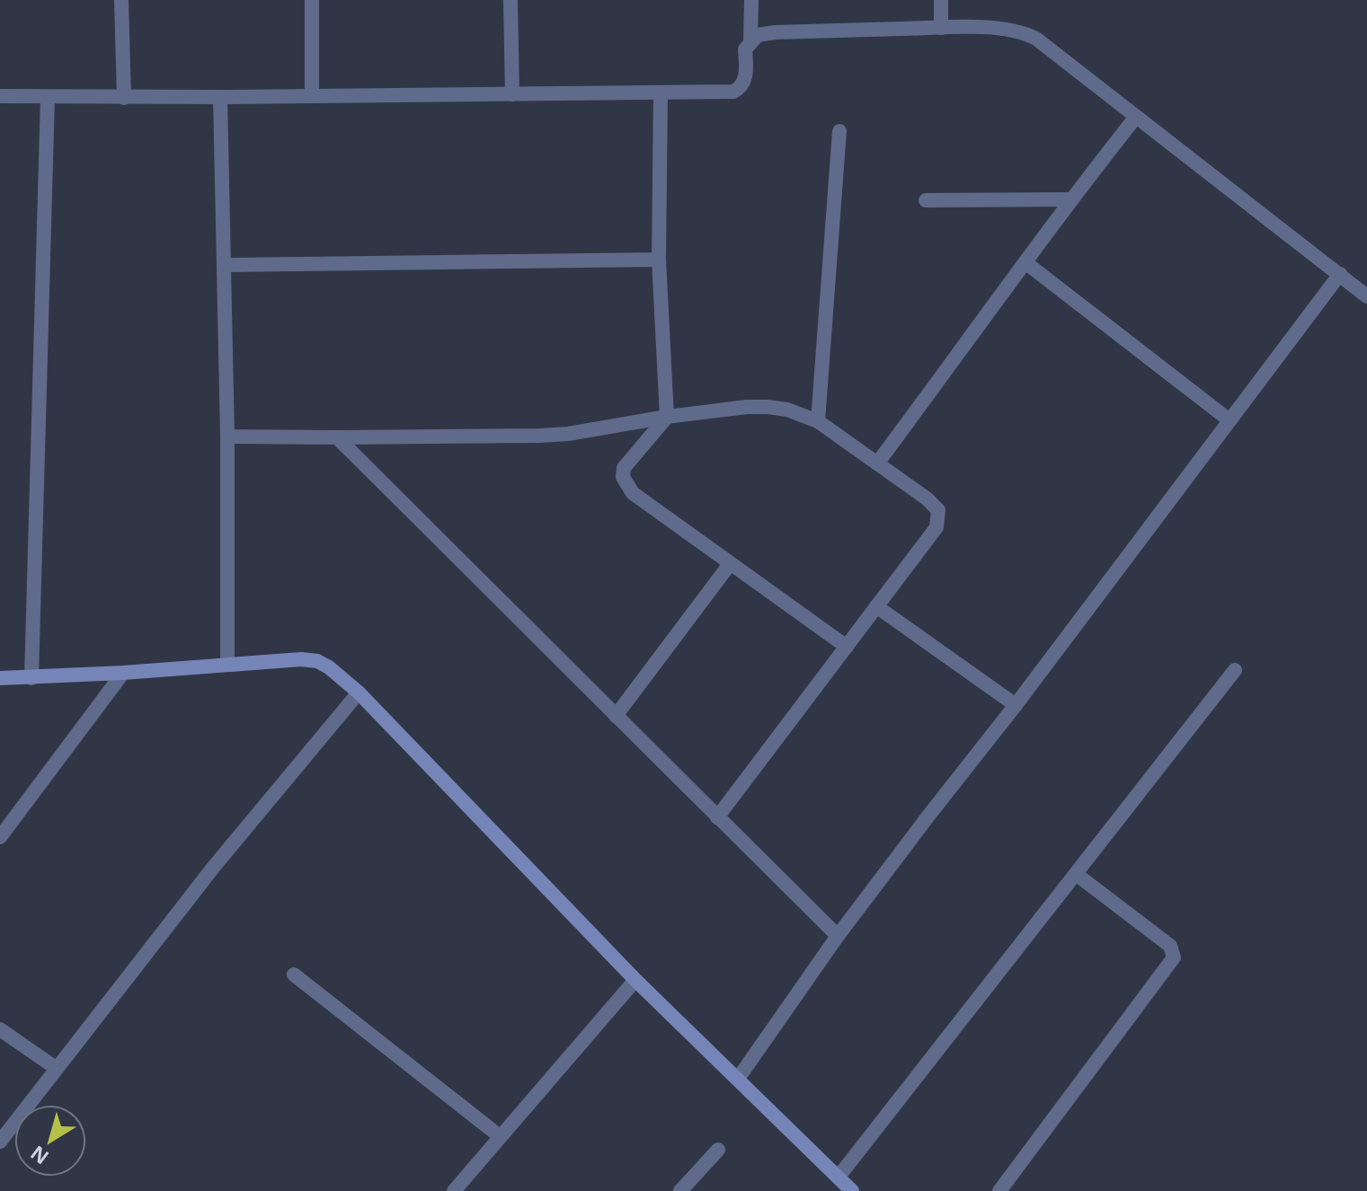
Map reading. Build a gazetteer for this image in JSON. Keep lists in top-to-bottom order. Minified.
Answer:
{"north":"bottom left"}
